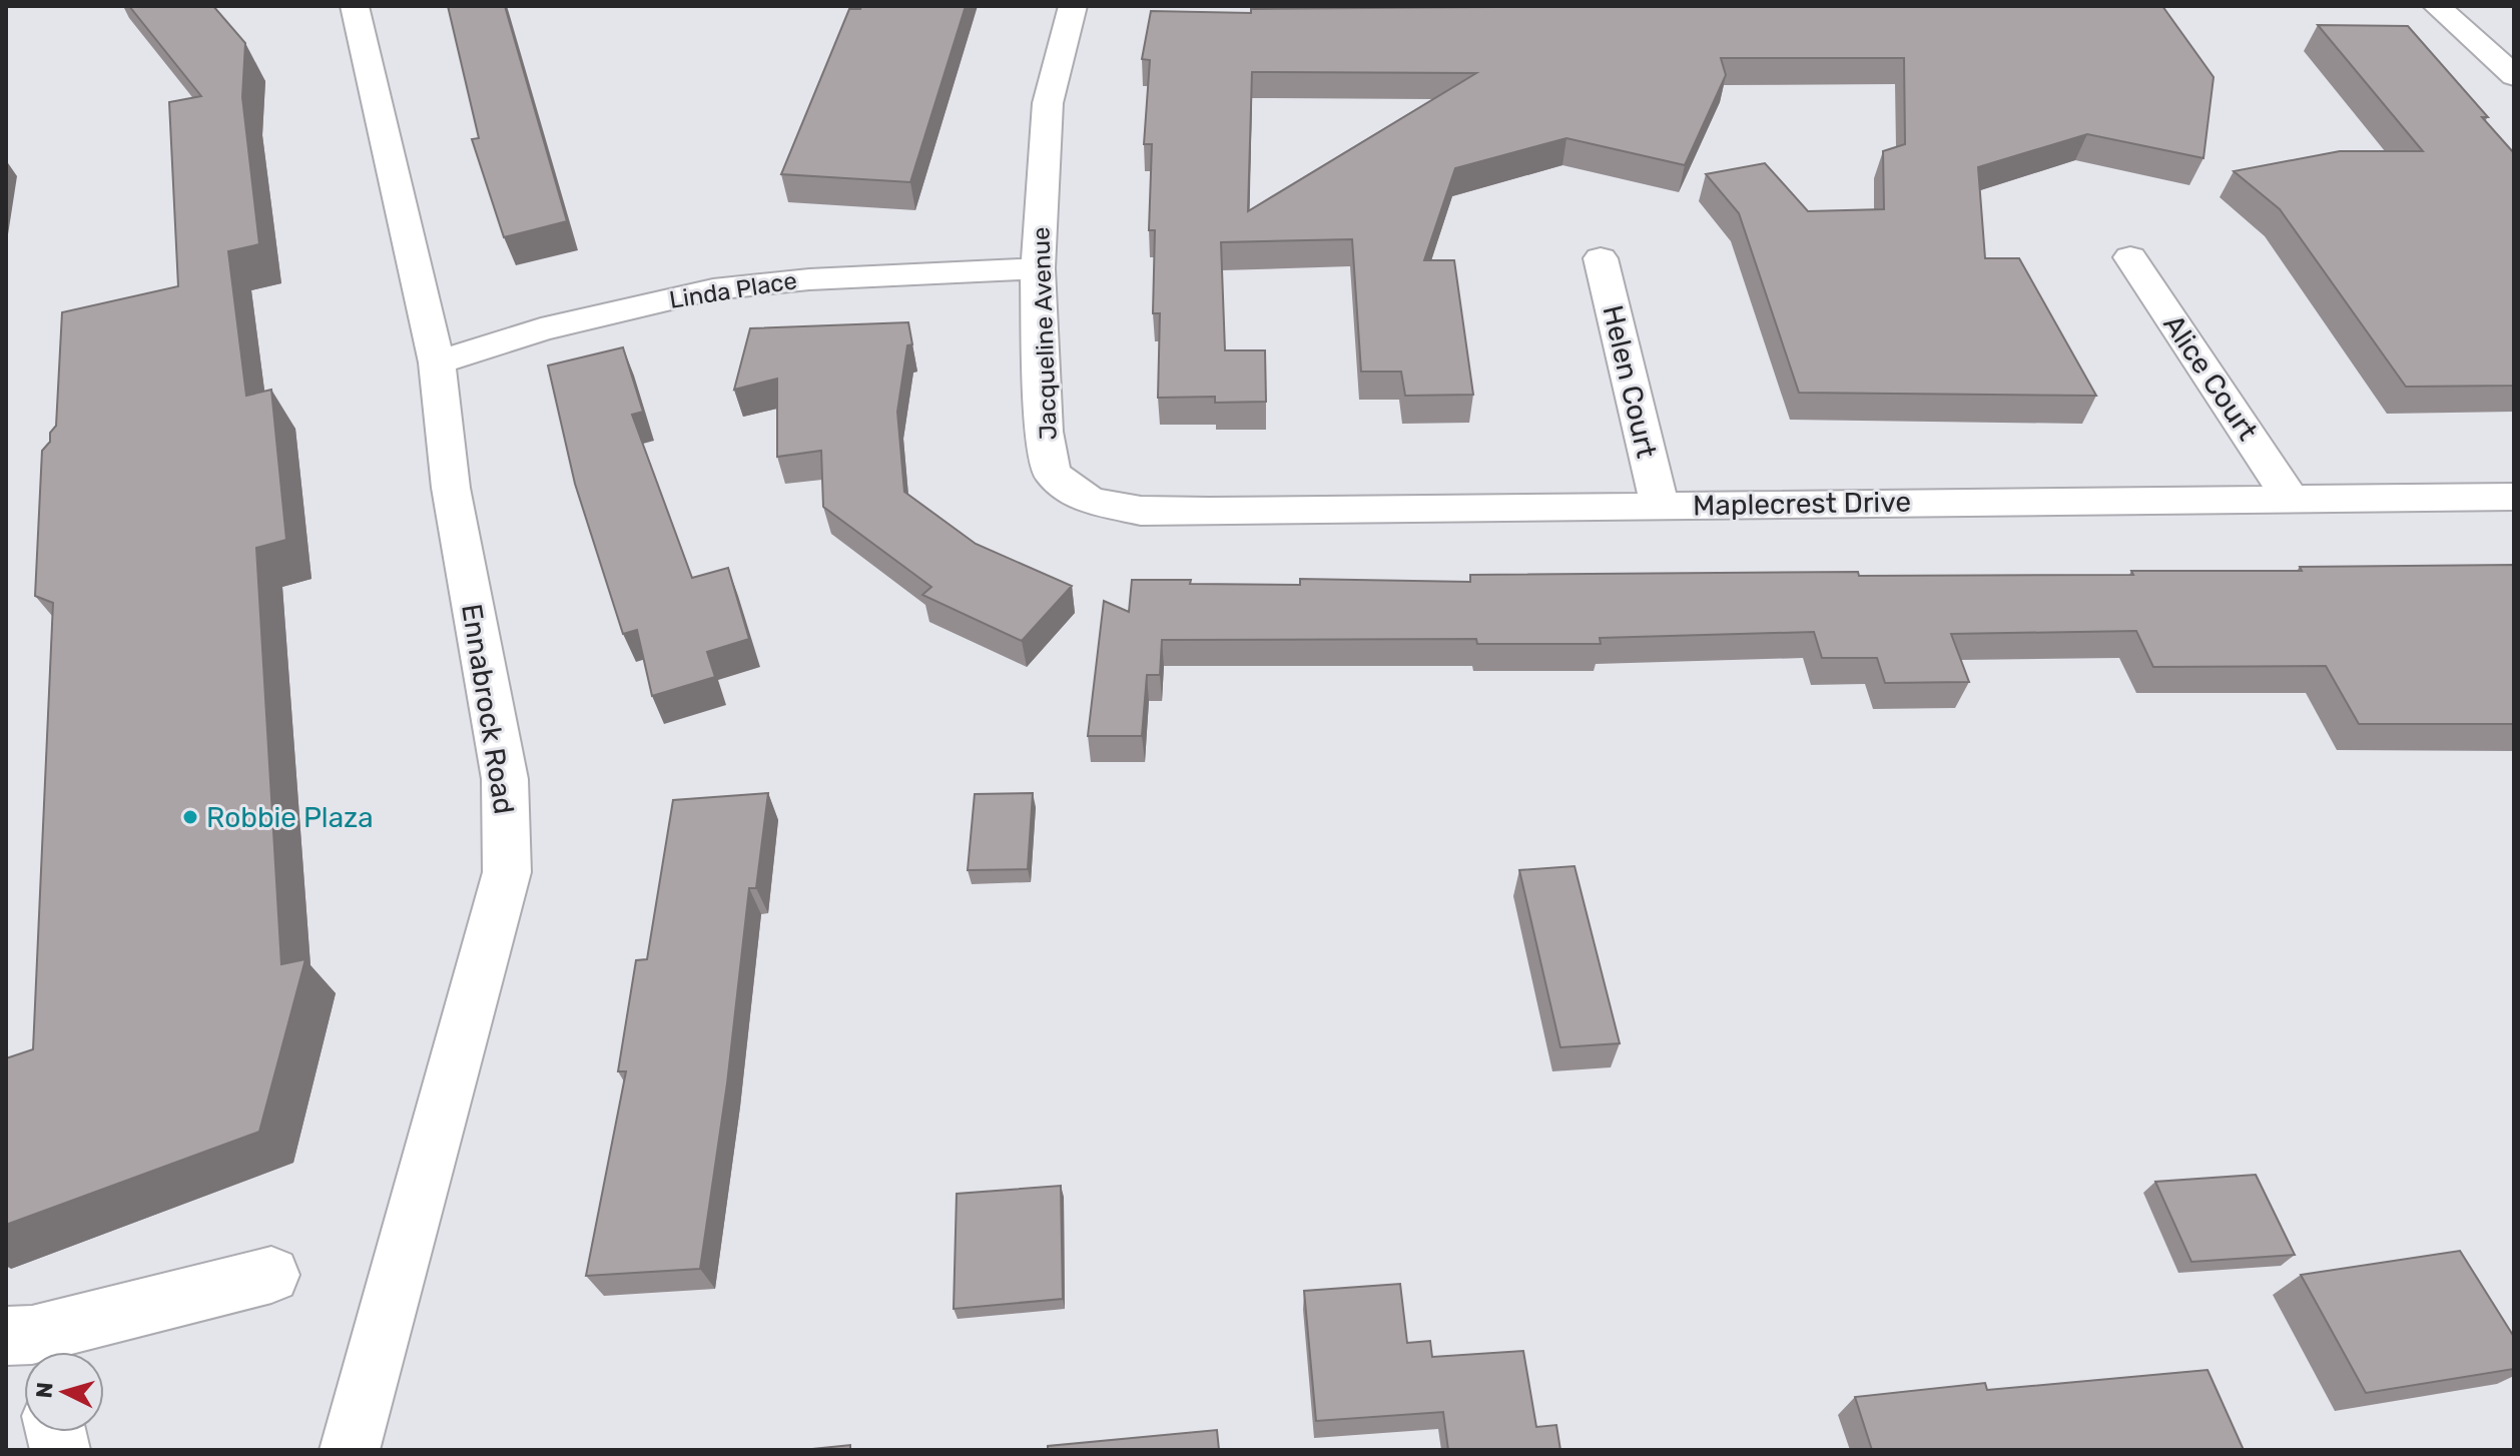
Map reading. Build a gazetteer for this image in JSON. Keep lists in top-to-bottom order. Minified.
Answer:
{"streets":{"street":["Linda Place","Jacqueline Avenue","Alice Court","Helen Court","Maplecrest Drive","Ennabrock Road"]},"crossings":[["Linda Place","Jacqueline Avenue"],["Linda Place","Ennabrock Road"],["Jacqueline Avenue","Maplecrest Drive"],["Alice Court","Maplecrest Drive"],["Helen Court","Maplecrest Drive"]],"places":["Robbie Plaza"],"north":"left"}
